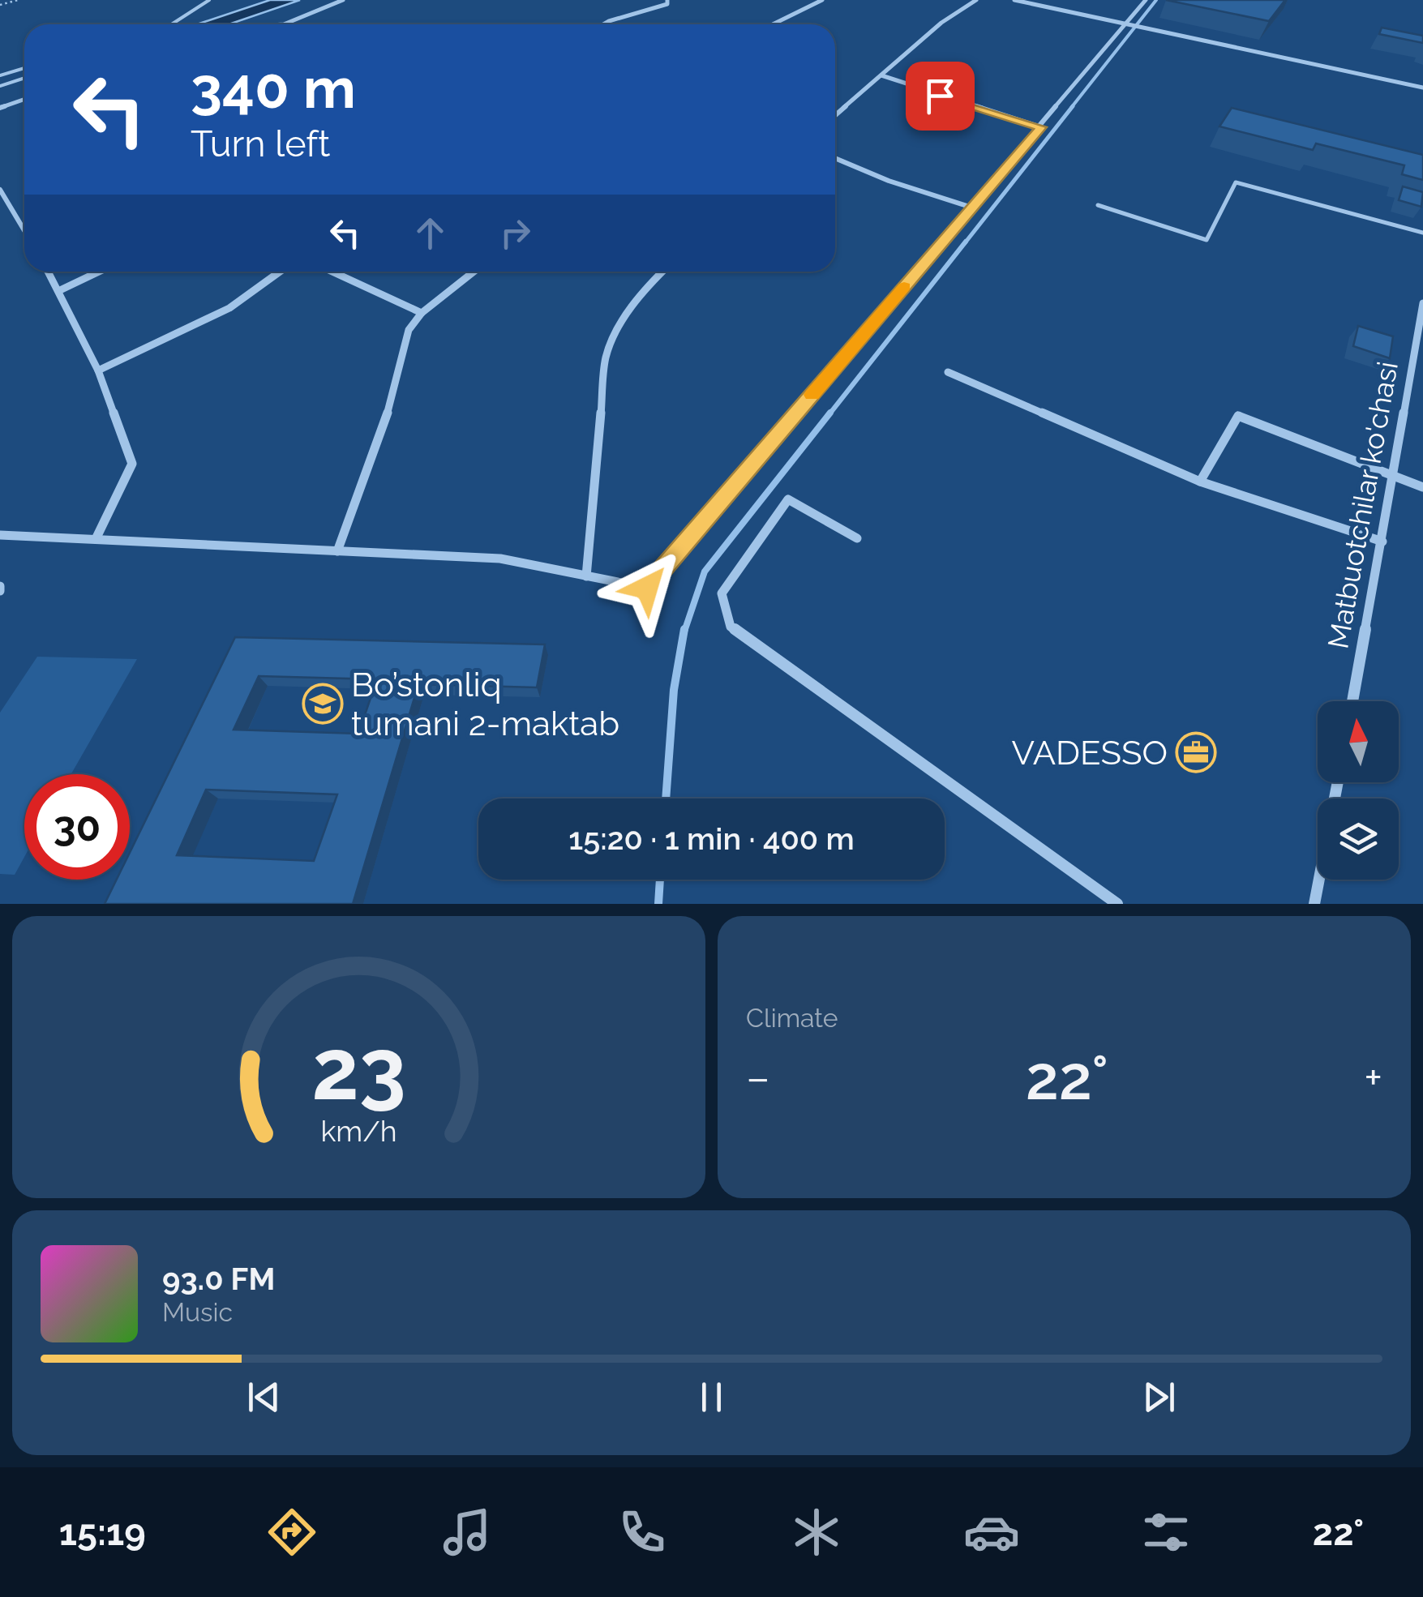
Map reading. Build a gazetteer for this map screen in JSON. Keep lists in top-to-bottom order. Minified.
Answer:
{"streets":{"street":["Matbuotchilar ko'chasi"]},"places":{"school or university":["Bo’stonliq tumani 2-maktab"],"office":["VADESSO"]},"north":"top","page":{"turn":["340 m","Turn left"],"limit":"30","trip":"15:20 · 1 min · 400 m","tile":"Climate","heat":["−","22°","+"],"song":["93.0 FM","Music"],"tabs":["15:19","22°"],"gauge":["23","km/h"]}}
